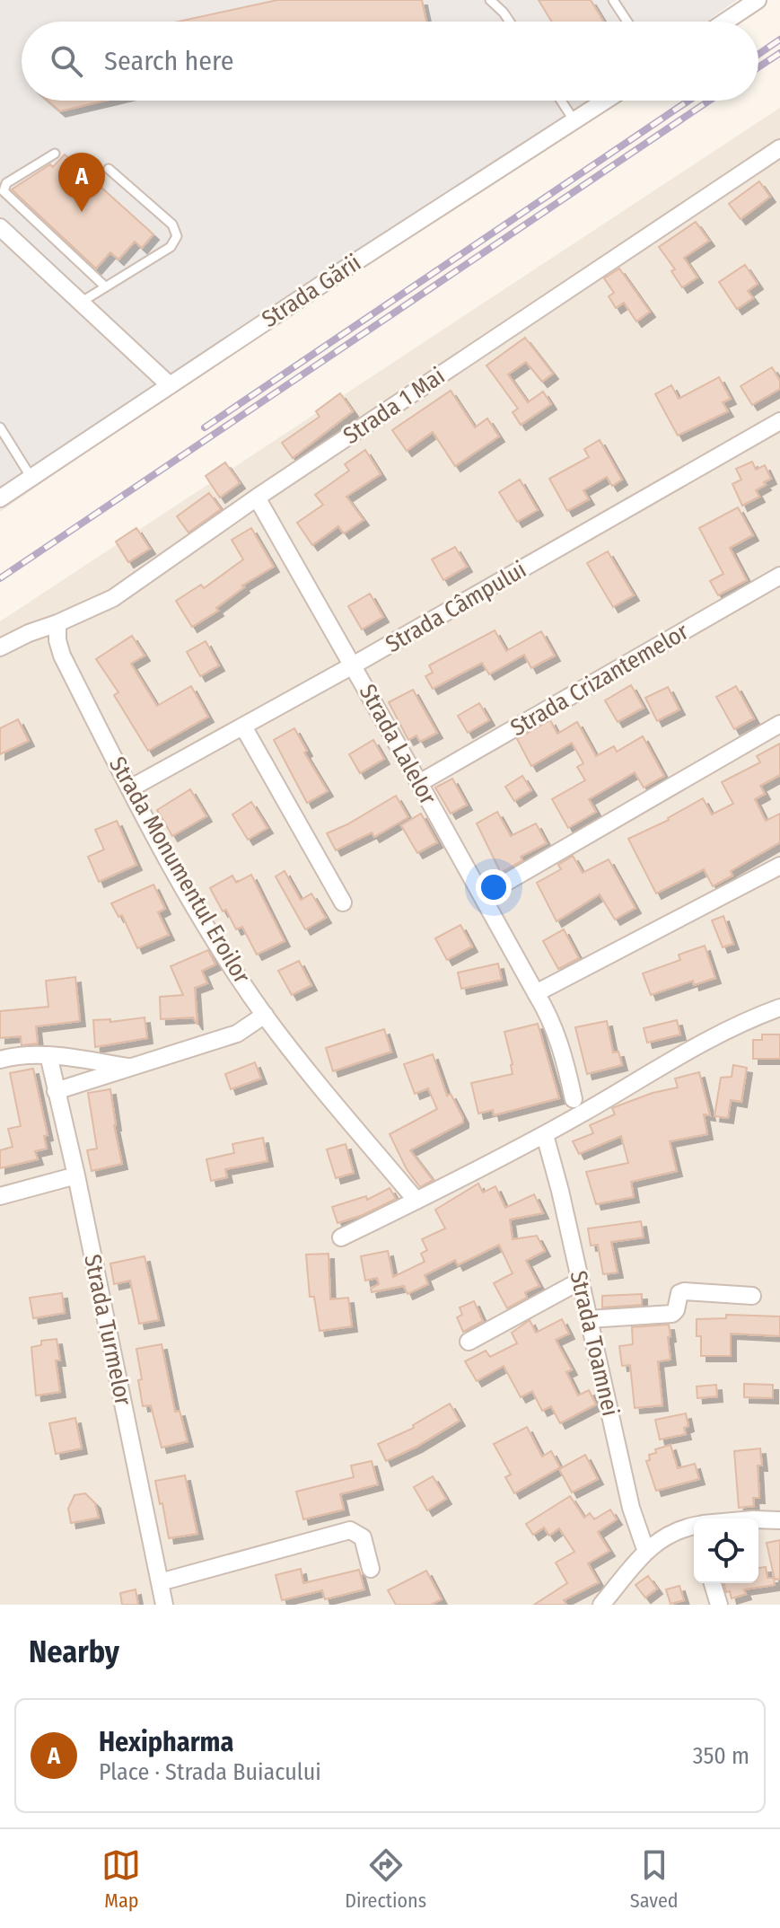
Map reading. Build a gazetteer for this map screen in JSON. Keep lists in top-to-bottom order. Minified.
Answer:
{"streets":{"street":["Strada Gării","Strada 1 Mai","Strada Câmpului","Strada Crizantemelor","Strada Lalelor","Strada Monumentul Eroilor","Strada Turmelor","Strada Toamnei"]},"crossings":[["Strada 1 Mai","Strada Lalelor"],["Strada 1 Mai","Strada Monumentul Eroilor"],["Strada Câmpului","Strada Lalelor"],["Strada Câmpului","Strada Monumentul Eroilor"],["Strada Crizantemelor","Strada Lalelor"]],"page":{"search":"Search here","pins":"A","heading":"Nearby","list":[{"mark":"A","name":"Hexipharma","note":"Place · Strada Buiacului","value":"350 m"}],"nav":["Map","Directions","Saved"]}}
